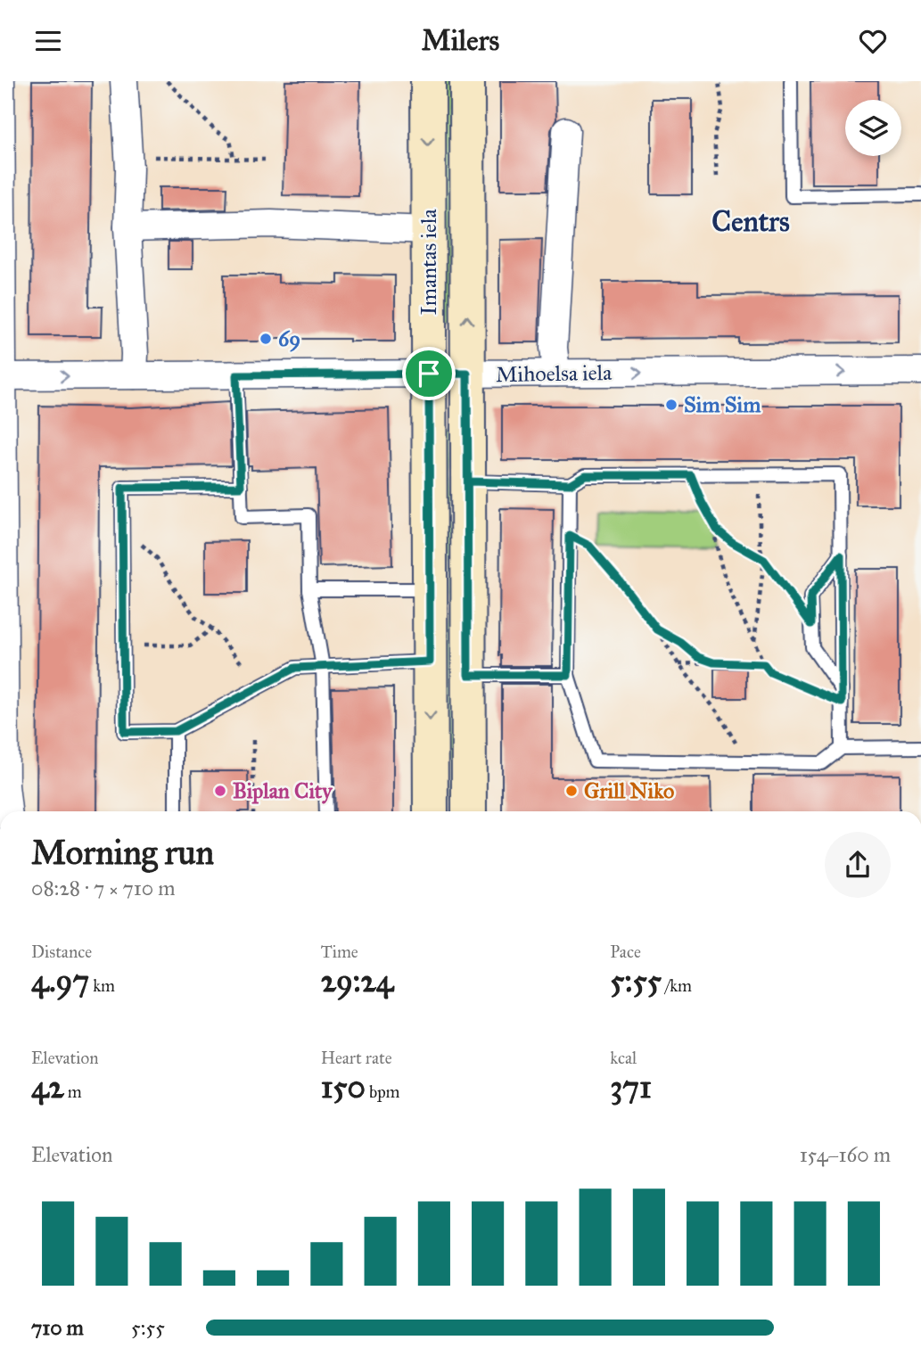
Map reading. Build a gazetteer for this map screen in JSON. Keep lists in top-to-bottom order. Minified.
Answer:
{"streets":{"street":["Imantas iela","Mihoelsa iela"]},"crossings":[["Imantas iela","Mihoelsa iela"]],"one_way":["Mihoelsa iela"],"districts":["Centrs"],"places":["69","Sim Sim","Biplan City","Grill Niko"],"page":{"header":"Milers","heading":["Morning run","08:28 · 7 × 710 m"],"stats":[["Distance","4.97 km"],["Time","29:24"],["Pace","5:55 /km"],["Elevation","42 m"],["Heart rate","150 bpm"],["kcal","371"]],"chart":["Elevation","154–160 m"],"list":[{"name":"710 m","note":"5:55"}]}}
